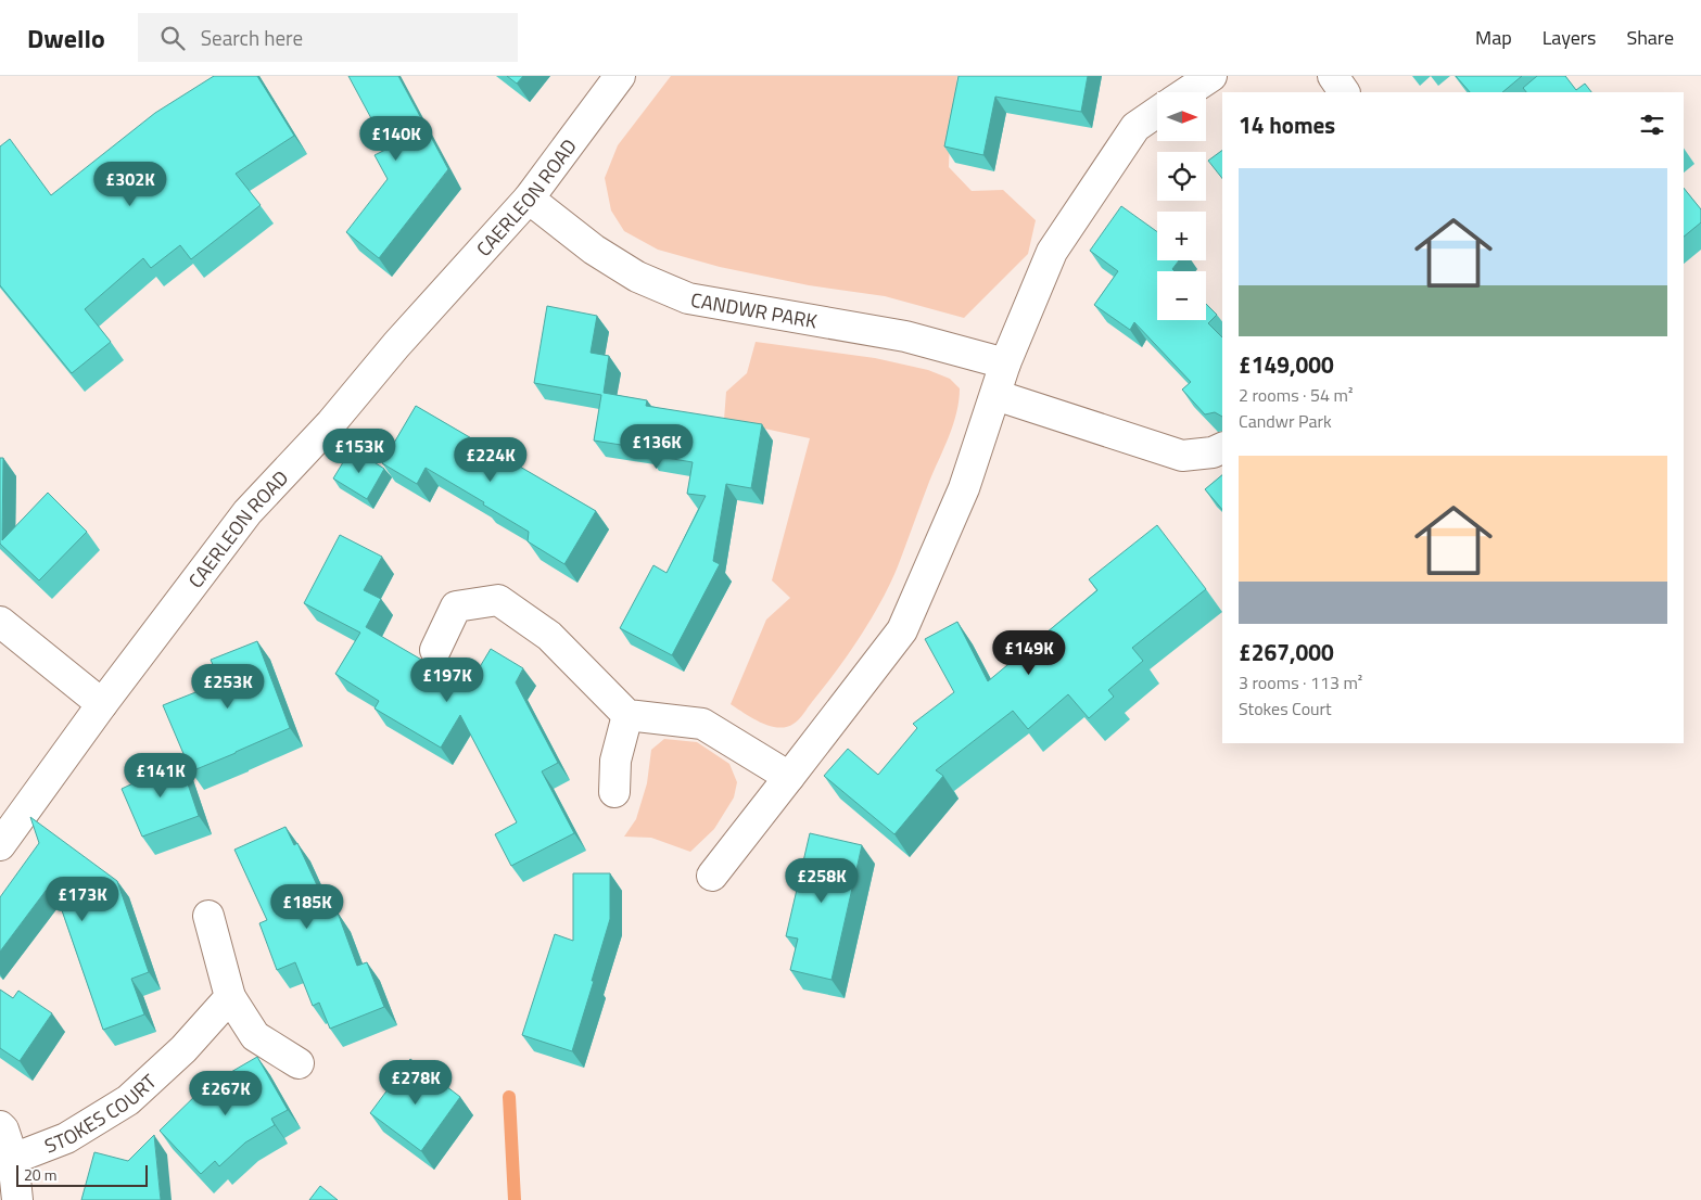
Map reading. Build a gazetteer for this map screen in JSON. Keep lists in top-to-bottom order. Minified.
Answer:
{"streets":{"street":["CAERLEON ROAD","CANDWR PARK","STOKES COURT"]},"crossings":[["CAERLEON ROAD","CANDWR PARK"]],"scale_bar":"20 m","north":"right","page":{"header":"Dwello","search":"Search here","nav":["Map","Layers","Share"],"map_buttons":["+","−"],"heading":"14 homes","price":["£140K","£302K","£136K","£153K","£224K","£149K","£197K","£253K","£141K","£258K","£173K","£185K","£278K","£267K"],"list":[{"name":"£149,000","note":"2 rooms · 54 m² · Candwr Park"},{"name":"£267,000","note":"3 rooms · 113 m² · Stokes Court"}],"scale":"20 m"}}
